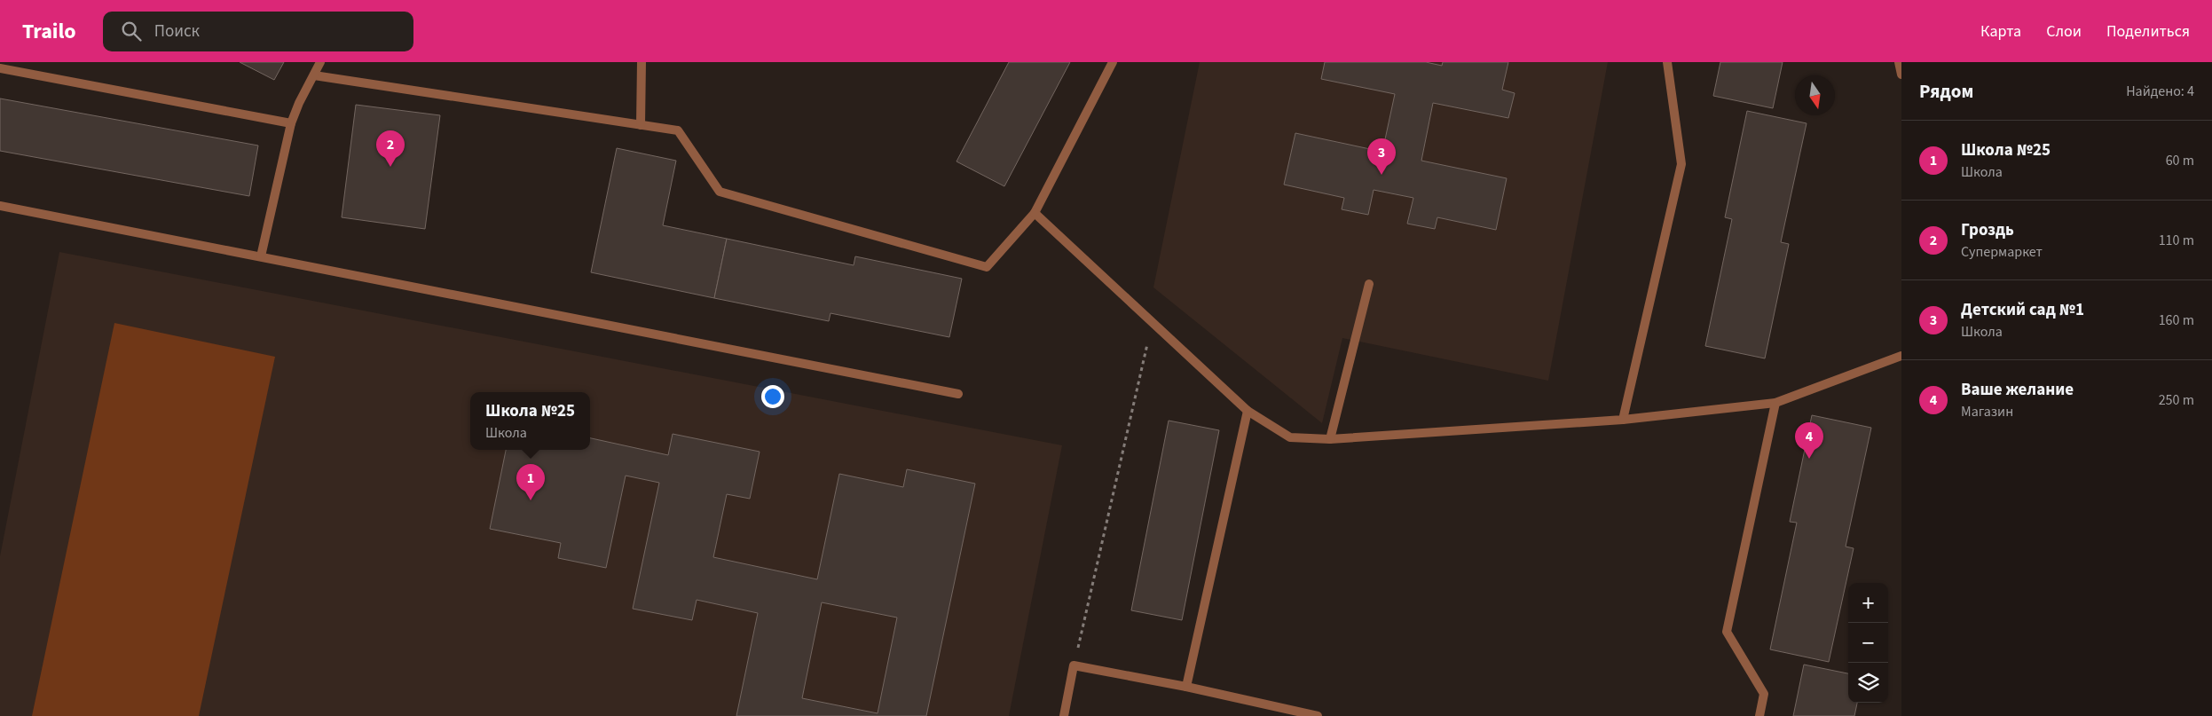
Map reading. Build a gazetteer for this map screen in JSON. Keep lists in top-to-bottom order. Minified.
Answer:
{"north":"bottom","page":{"header":"Trailo","search":"Поиск","nav":["Карта","Слои","Поделиться"],"heading":["Рядом","Найдено: 4"],"list":[{"mark":"1","name":"Школа №25","note":"Школа","value":"60 m"},{"mark":"2","name":"Гроздь","note":"Супермаркет","value":"110 m"},{"mark":"3","name":"Детский сад №1","note":"Школа","value":"160 m"},{"mark":"4","name":"Ваше желание","note":"Магазин","value":"250 m"}],"pins":["2","3","4","1"],"popup":["Школа №25","Школа"],"map_buttons":["+","−"]}}
